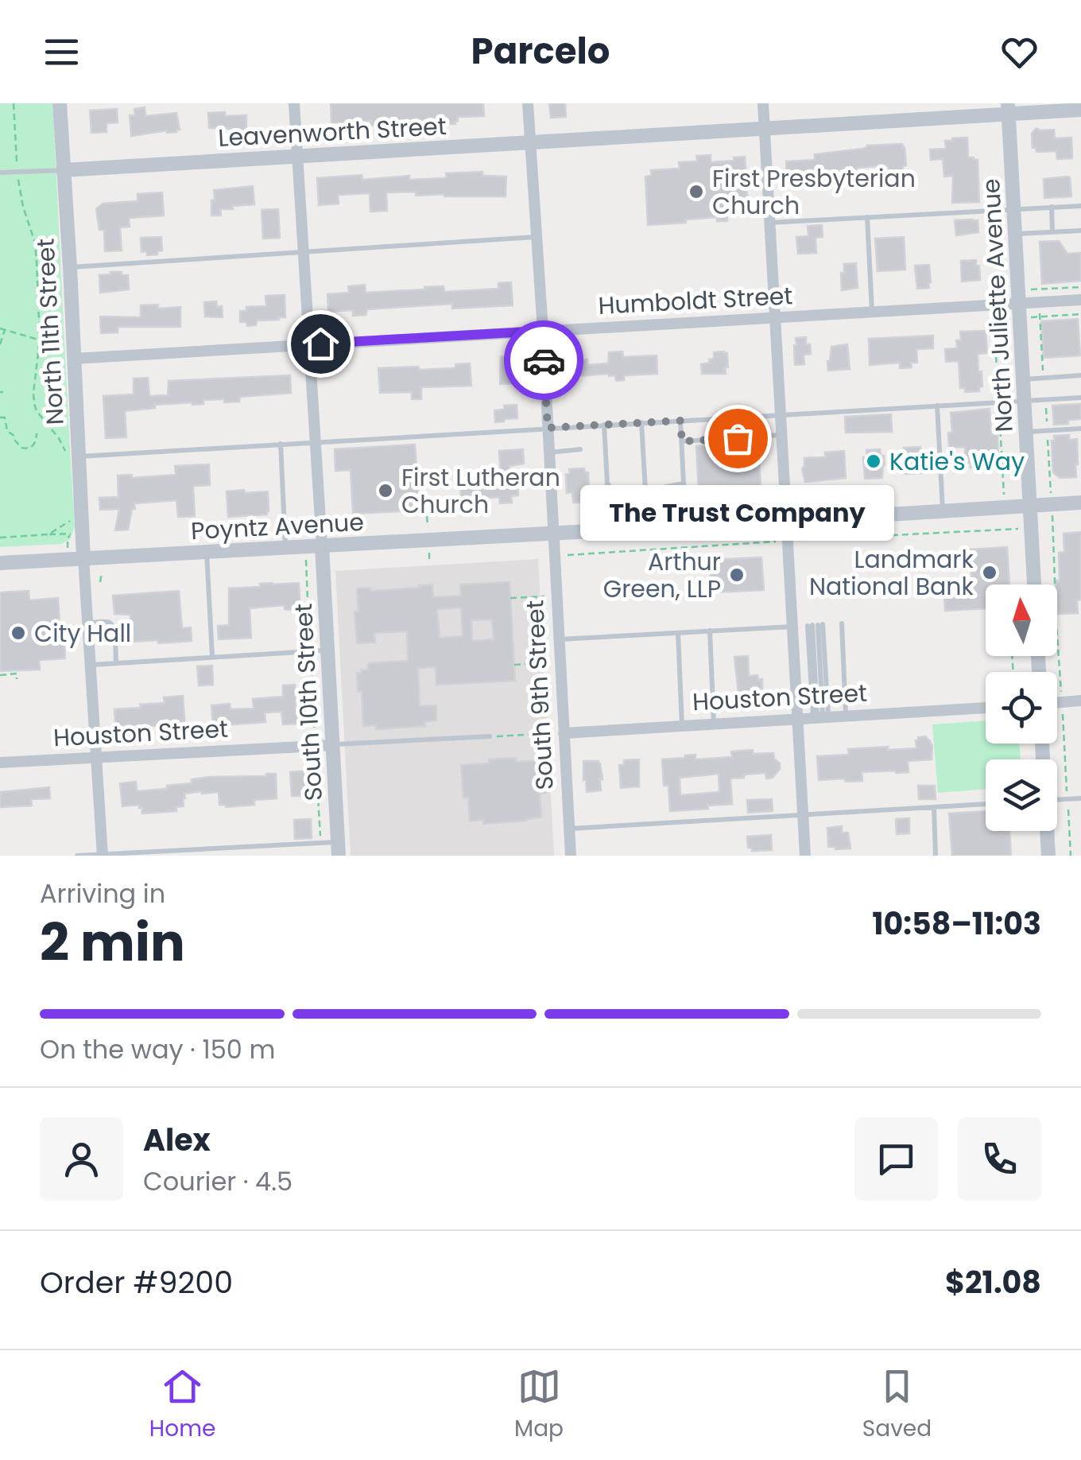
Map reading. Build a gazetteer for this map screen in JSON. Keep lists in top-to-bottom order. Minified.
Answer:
{"streets":{"street":["Leavenworth Street","Humboldt Street","North Juliette Avenue","North 11th Street","Poyntz Avenue","South 9th Street","Houston Street","South 10th Street"]},"crossings":[["Leavenworth Street","North Juliette Avenue"],["Leavenworth Street","North 11th Street"],["Leavenworth Street","South 9th Street"],["Humboldt Street","North Juliette Avenue"],["Humboldt Street","North 11th Street"],["Humboldt Street","South 9th Street"],["North Juliette Avenue","Poyntz Avenue"],["North 11th Street","Poyntz Avenue"],["Poyntz Avenue","South 9th Street"],["Poyntz Avenue","South 10th Street"],["South 9th Street","Houston Street"],["Houston Street","South 10th Street"]],"places":["First Presbyterian Church","The Trust Company","Katie's Way","First Lutheran Church","Landmark National Bank","Arthur Green, LLP","City Hall"],"north":"top","page":{"header":"Parcelo","bubble":"The Trust Company","heading":["2 min","Arriving in","10:58–11:03"],"panel":["Alex","Courier · 4.5","Order #9200","$21.08"],"bar":"On the way · 150 m","tabs":["Home","Map","Saved"]}}
